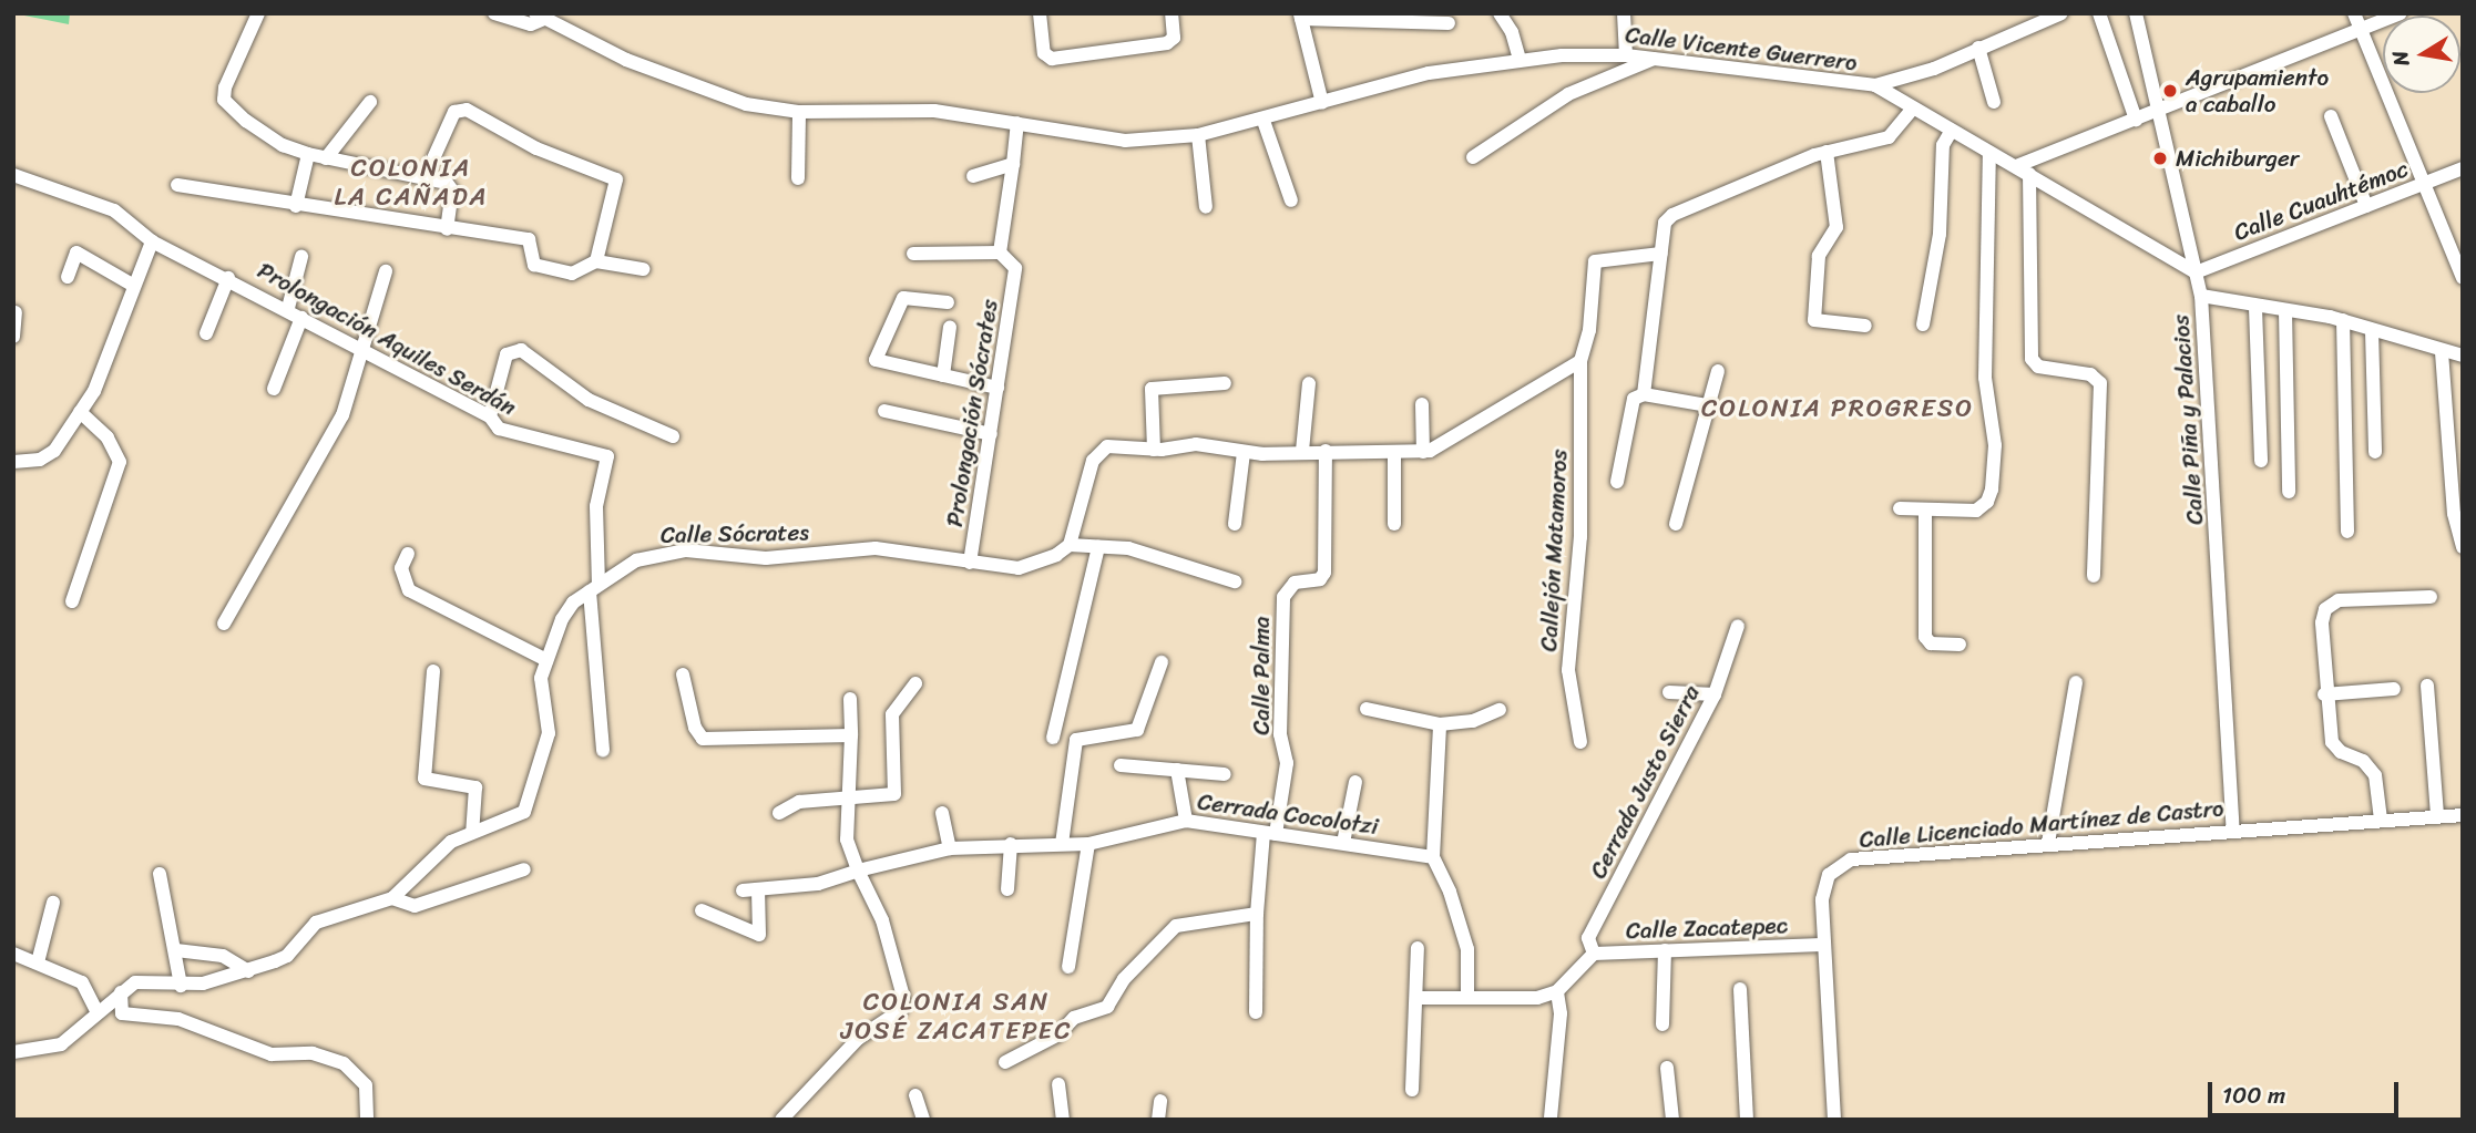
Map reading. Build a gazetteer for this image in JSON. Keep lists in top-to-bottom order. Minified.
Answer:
{"streets":{"street":["Calle Vicente Guerrero","Calle Cuauhtémoc","Prolongación Aquiles Serdán","Prolongación Sócrates","Calle Piña y Palacios","Calle Sócrates","Callejón Matamoros","Calle Palma","Cerrada Justo Sierra","Cerrada Cocolotzi","Calle Licenciado Martínez de Castro","Calle Zacatepec"]},"crossings":[["Calle Vicente Guerrero","Calle Cuauhtémoc"],["Calle Vicente Guerrero","Calle Piña y Palacios"],["Calle Cuauhtémoc","Calle Piña y Palacios"],["Prolongación Aquiles Serdán","Calle Sócrates"],["Prolongación Sócrates","Calle Sócrates"],["Calle Piña y Palacios","Calle Licenciado Martínez de Castro"],["Calle Palma","Cerrada Cocolotzi"],["Cerrada Justo Sierra","Calle Zacatepec"],["Calle Licenciado Martínez de Castro","Calle Zacatepec"]],"districts":["COLONIA LA CAÑADA","COLONIA PROGRESO","COLONIA SAN JOSÉ ZACATEPEC"],"places":["Agrupamiento a caballo","Michiburger"],"scale_bar":"100 m","north":"left"}
